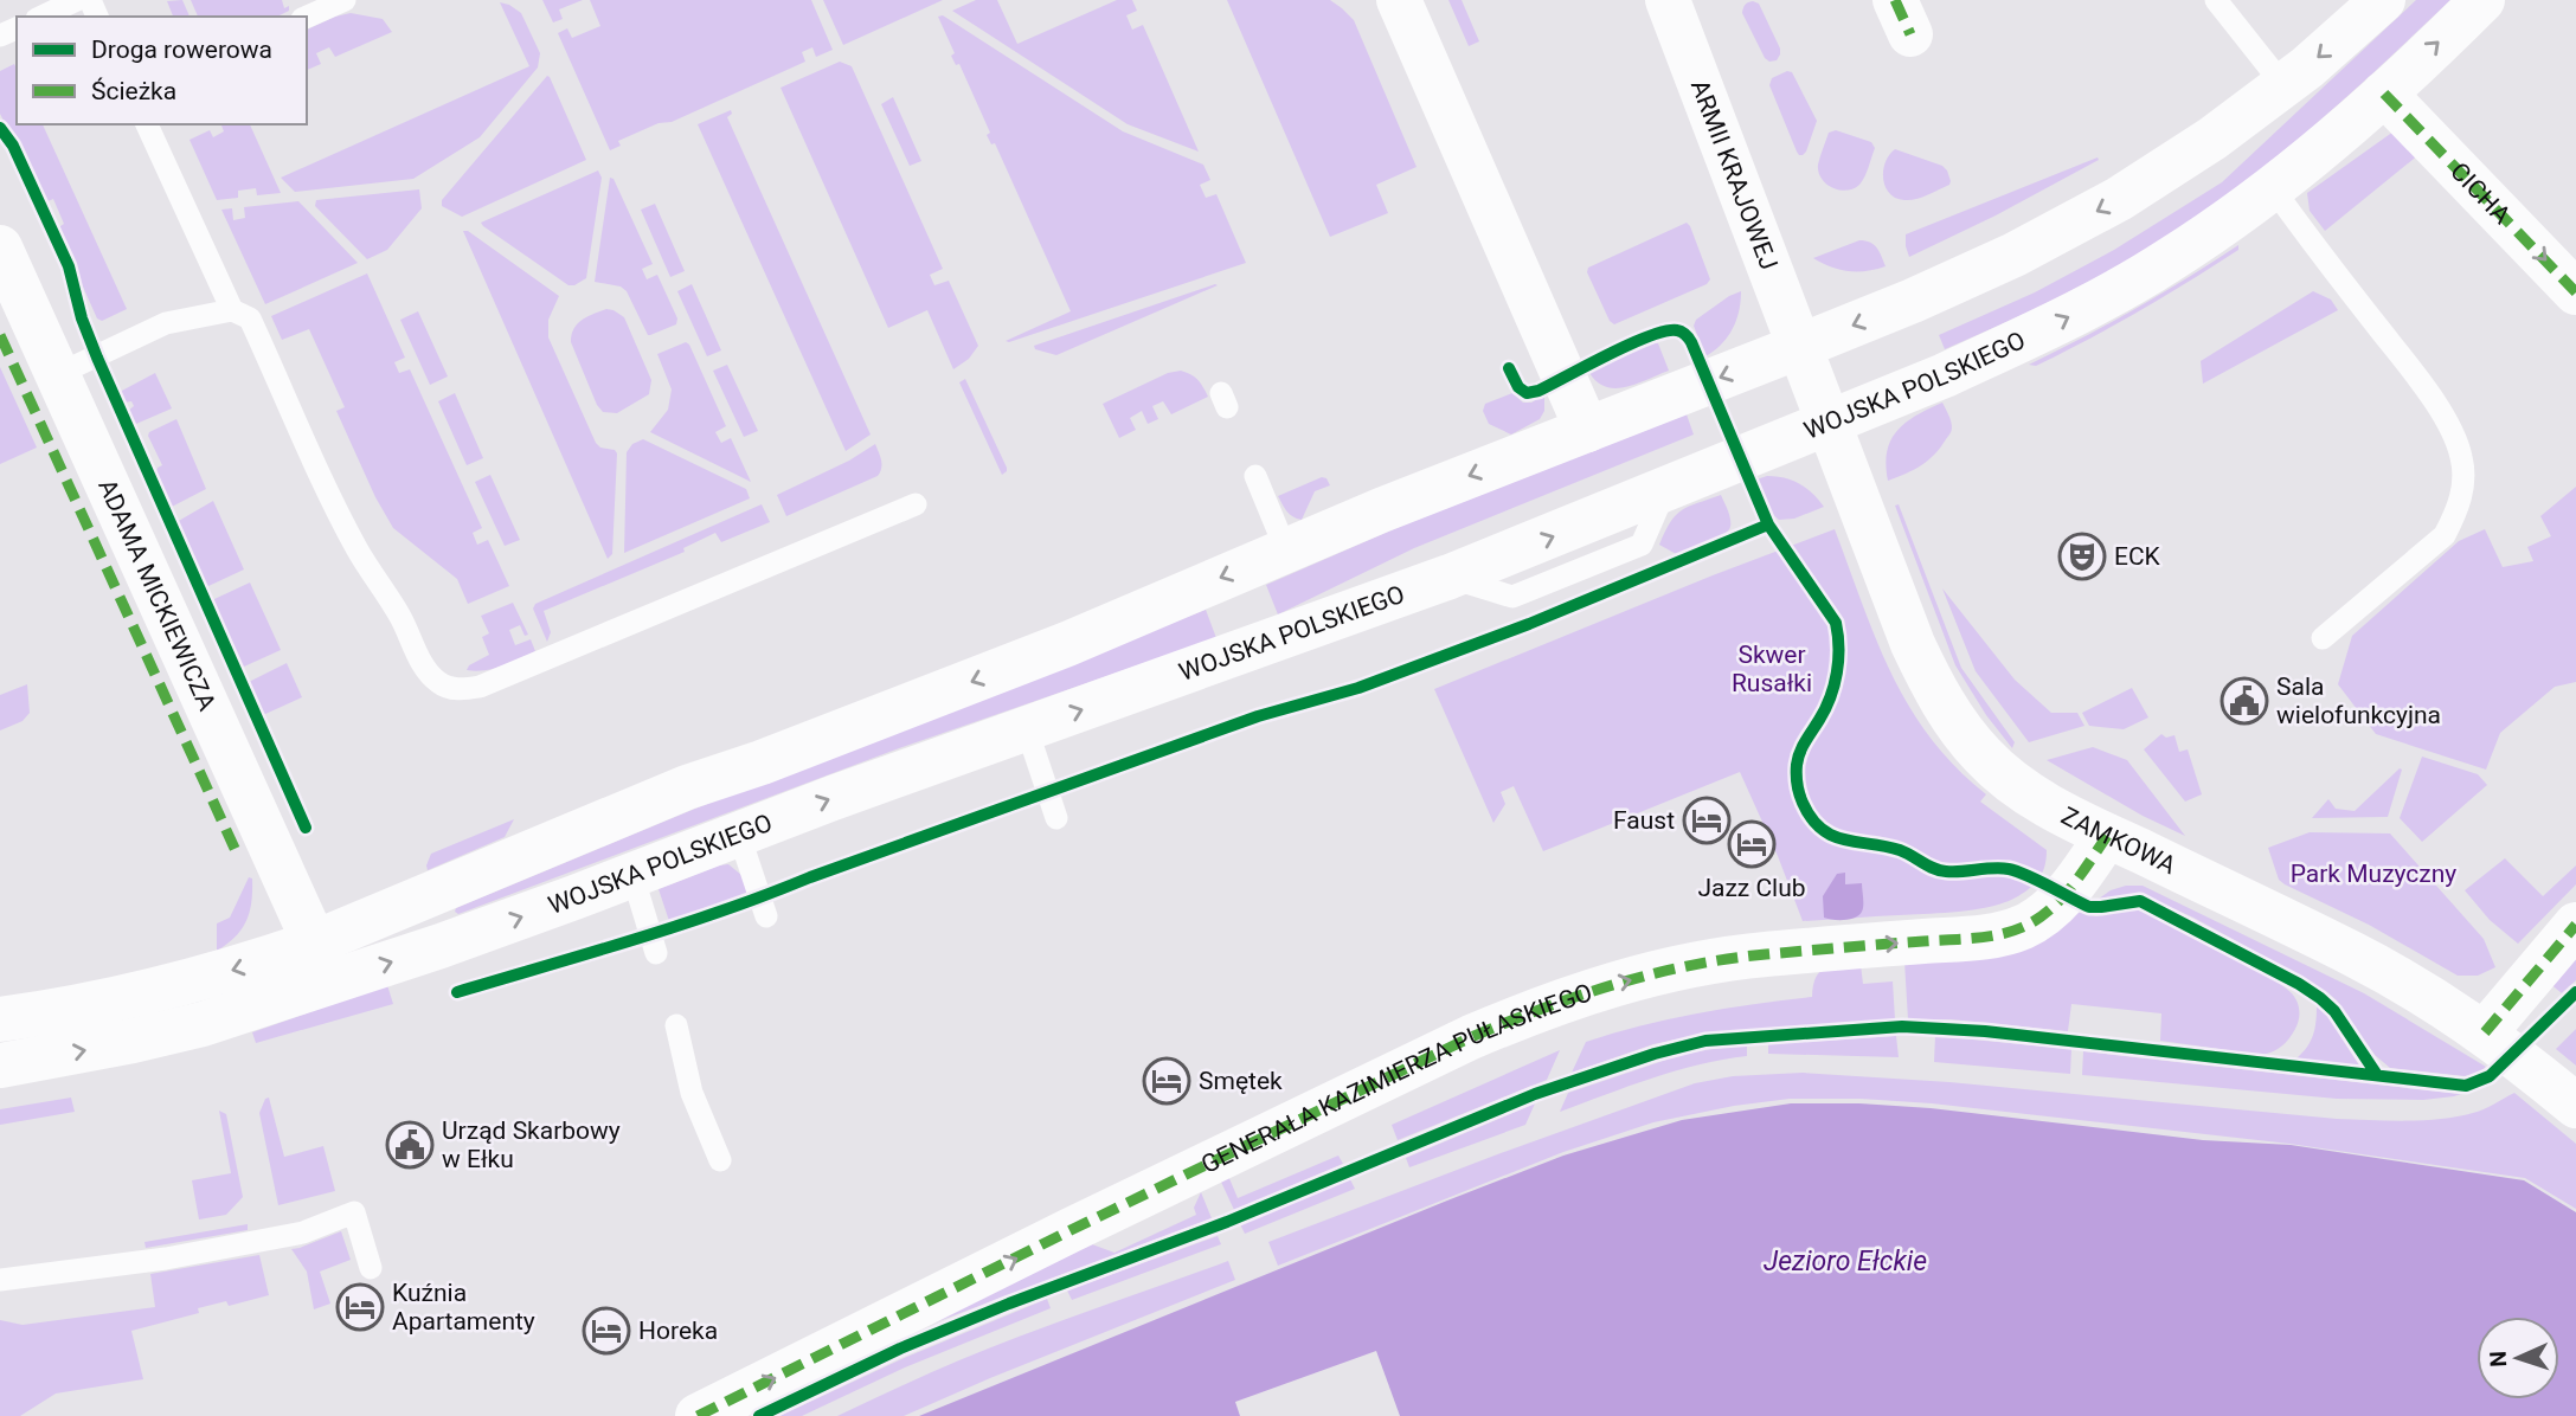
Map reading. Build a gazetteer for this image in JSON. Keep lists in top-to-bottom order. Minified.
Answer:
{"streets":{"street":["ARMII KRAJOWEJ","CICHA","WOJSKA POLSKIEGO","ADAMA MICKIEWICZA","ZAMKOWA","GENERAŁA KAZIMIERZA PUŁASKIEGO"]},"crossings":[["ARMII KRAJOWEJ","WOJSKA POLSKIEGO"],["ARMII KRAJOWEJ","ZAMKOWA"],["CICHA","WOJSKA POLSKIEGO"],["WOJSKA POLSKIEGO","ADAMA MICKIEWICZA"],["WOJSKA POLSKIEGO","ZAMKOWA"],["ZAMKOWA","GENERAŁA KAZIMIERZA PUŁASKIEGO"]],"one_way":["CICHA","GENERAŁA KAZIMIERZA PUŁASKIEGO"],"water":["Jezioro Ełckie"],"parks":["Skwer Rusałki","Park Muzyczny"],"places":{"theatre":["ECK"],"public building":["Sala wielofunkcyjna","Urząd Skarbowy w Ełku"],"hotel":["Faust","Jazz Club","Smętek","Kuźnia Apartamenty","Horeka"]},"legend":["Droga rowerowa","Ścieżka"],"north":"left"}
